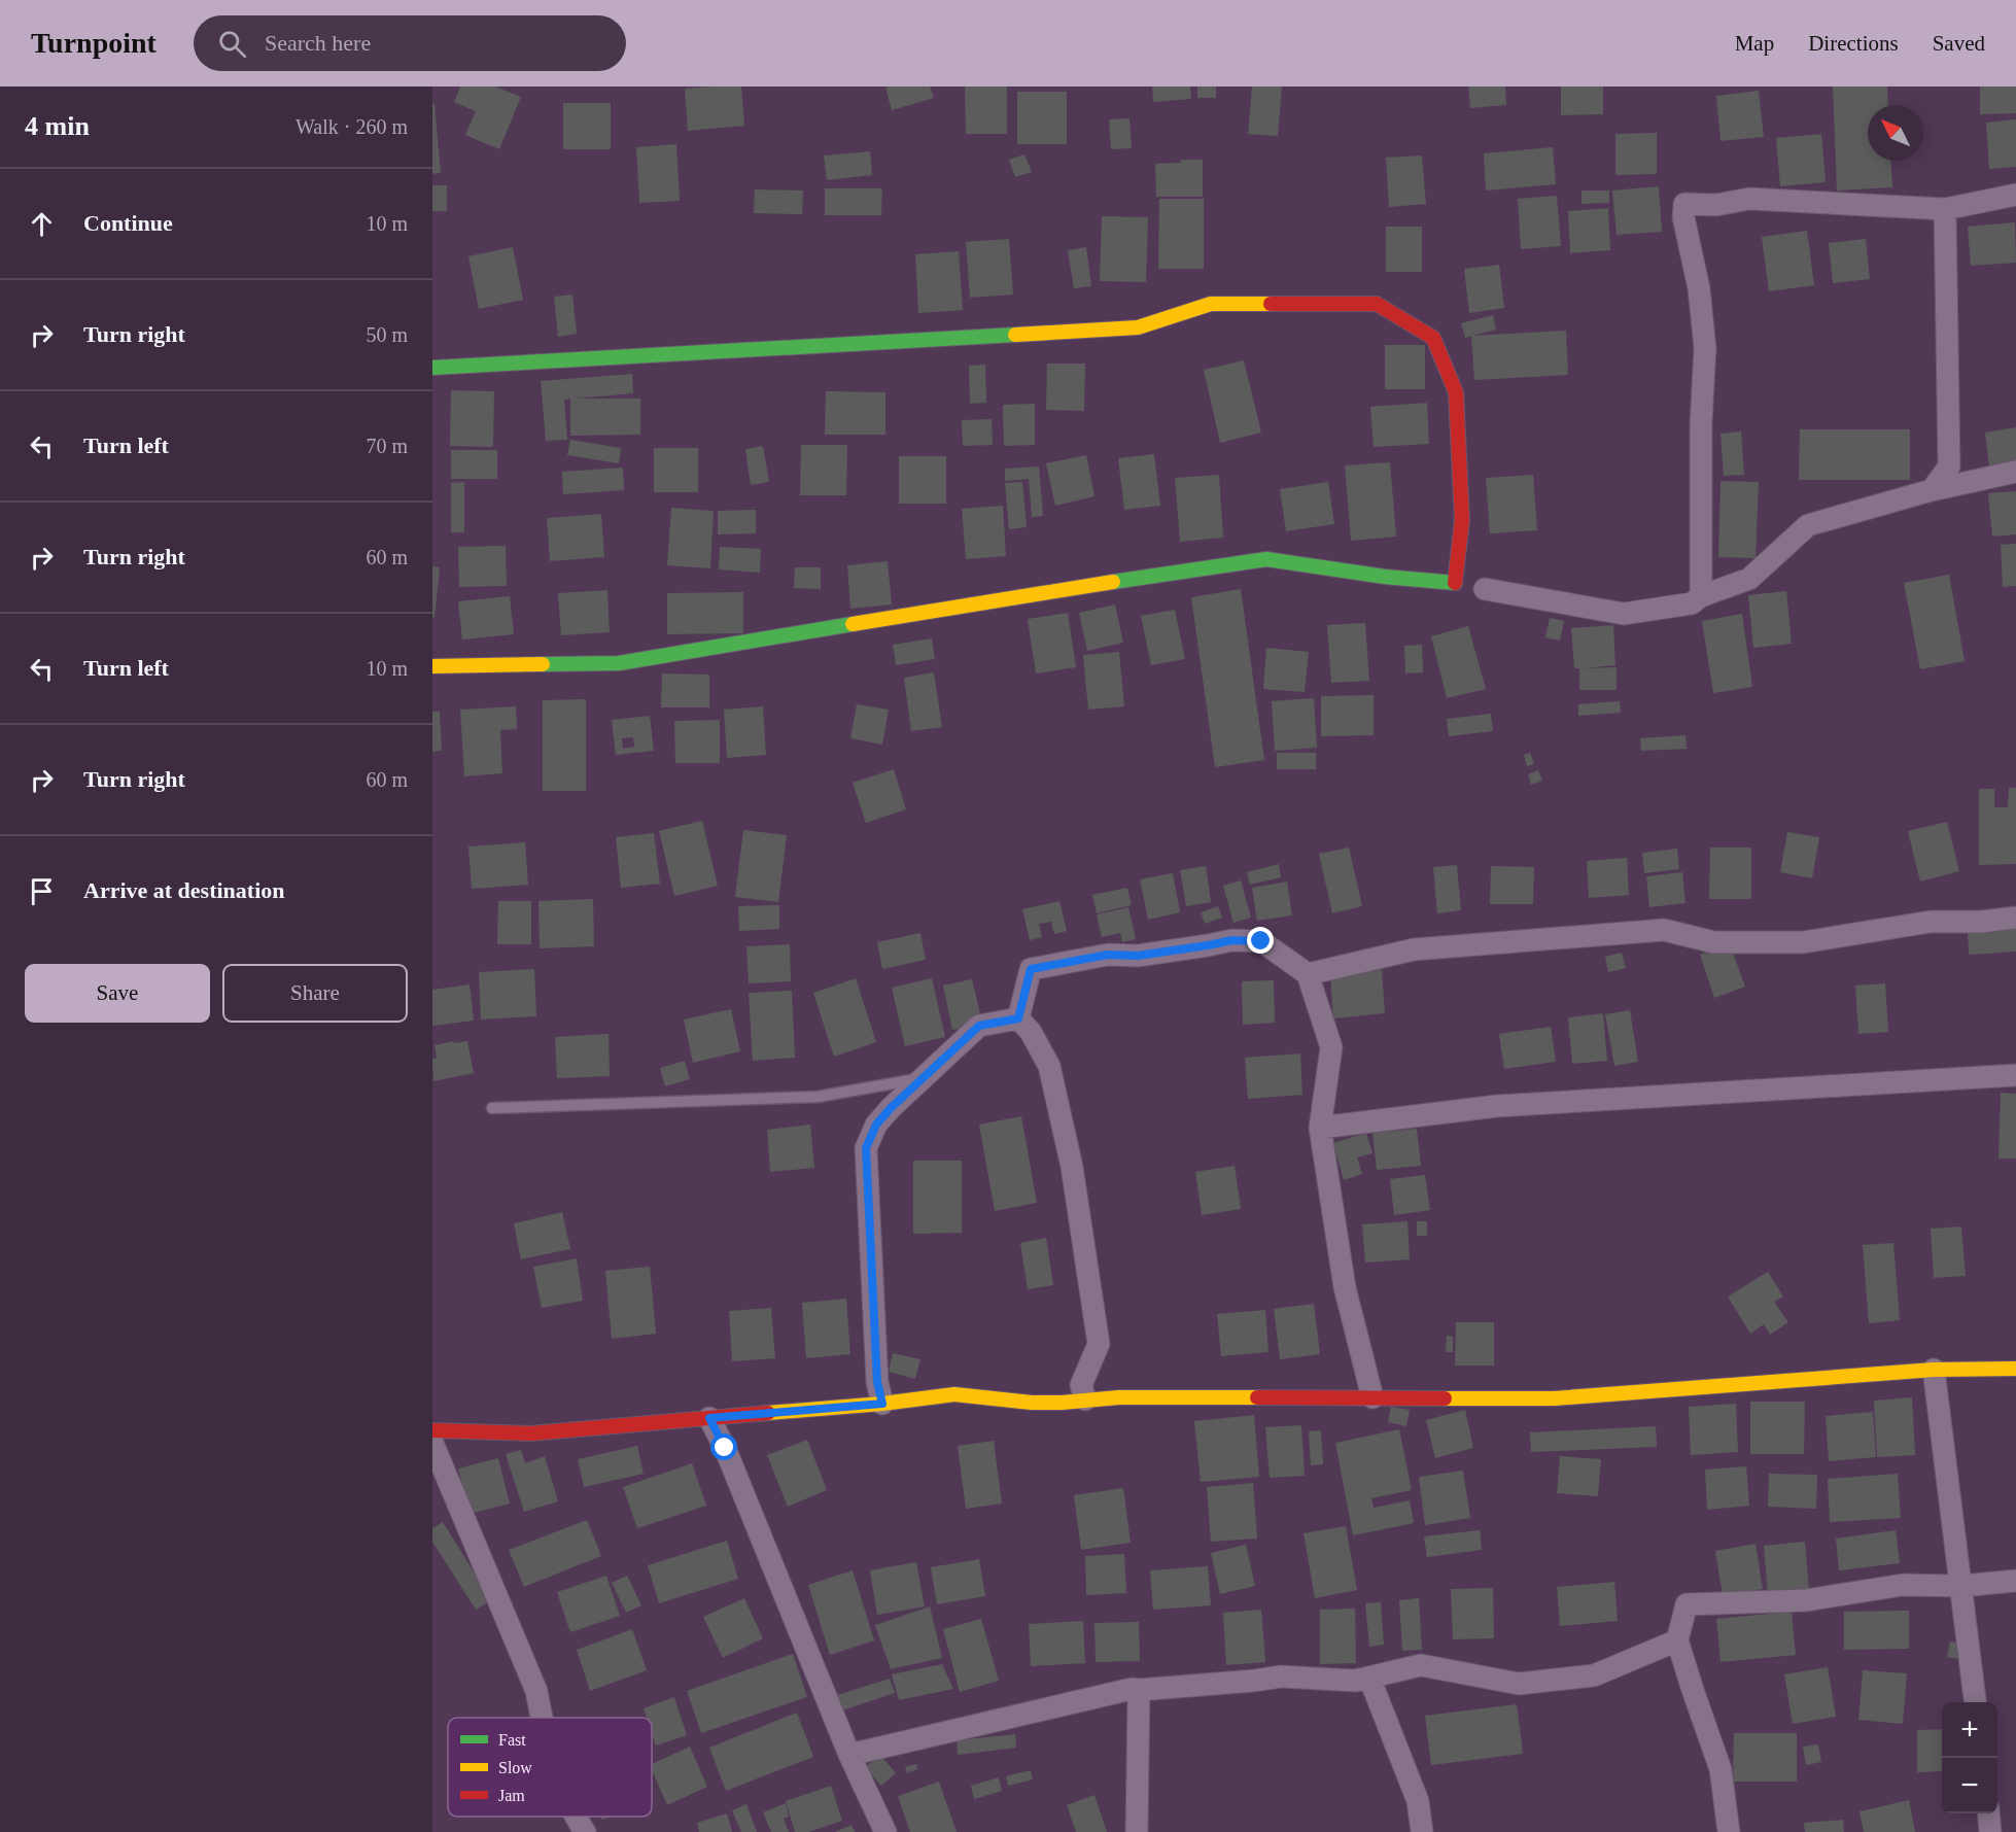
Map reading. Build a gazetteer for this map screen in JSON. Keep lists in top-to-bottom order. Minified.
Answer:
{"legend":["Fast","Slow","Jam"],"north":"top left","page":{"header":"Turnpoint","search":"Search here","nav":["Map","Directions","Saved"],"heading":["4 min","Walk · 260 m"],"list":[["Continue","10 m"],["Turn right","50 m"],["Turn left","70 m"],["Turn right","60 m"],["Turn left","10 m"],["Turn right","60 m"],"Arrive at destination"],"buttons":["Save","Share"],"map_buttons":["+","−"]}}
